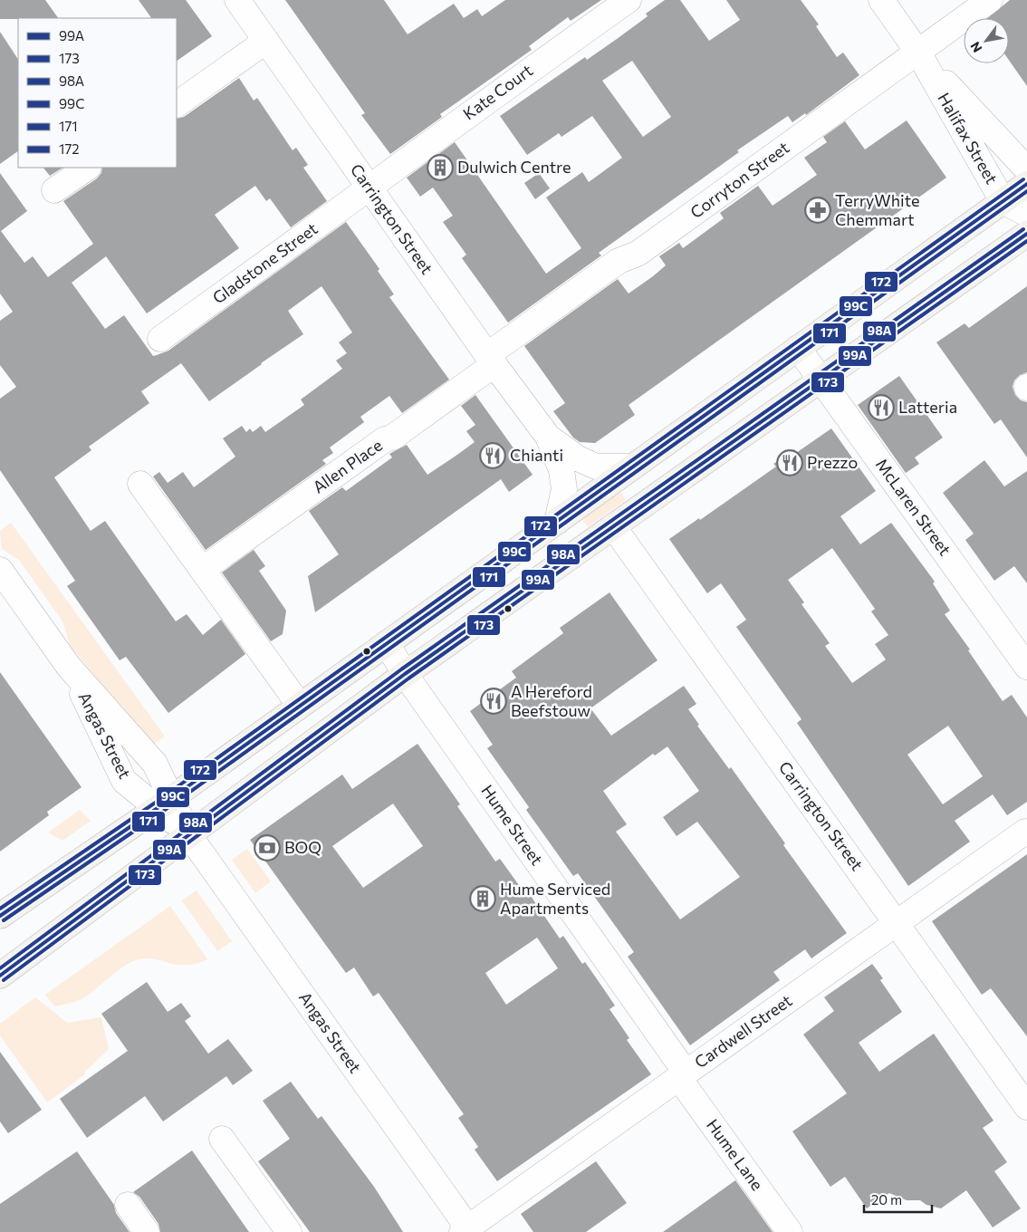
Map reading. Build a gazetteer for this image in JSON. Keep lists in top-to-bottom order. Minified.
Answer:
{"streets":{"street":["Kate Court","Halifax Street","Corryton Street","Carrington Street","Gladstone Street","Allen Place","McLaren Street","Angas Street","Hume Street","Cardwell Street","Hume Lane"]},"crossings":[["Kate Court","Carrington Street"],["Kate Court","Gladstone Street"],["Halifax Street","Corryton Street"],["Corryton Street","Carrington Street"],["Corryton Street","Allen Place"],["Carrington Street","Gladstone Street"],["Carrington Street","Allen Place"],["Carrington Street","Cardwell Street"],["Angas Street","Cardwell Street"],["Hume Street","Cardwell Street"],["Hume Street","Hume Lane"],["Cardwell Street","Hume Lane"]],"places":{"building":["Dulwich Centre","Hume Serviced Apartments"],"pharmacy":["TerryWhite Chemmart"],"restaurant":["Latteria","Chianti","Prezzo","A Hereford Beefstouw"],"bank":["BOQ"]},"lines":["transit line 172","transit line 99C","transit line 171","transit line 98A","transit line 99A","transit line 173"],"legend":["99A","173","98A","99C","171","172"],"scale_bar":"20 m","north":"bottom left"}
